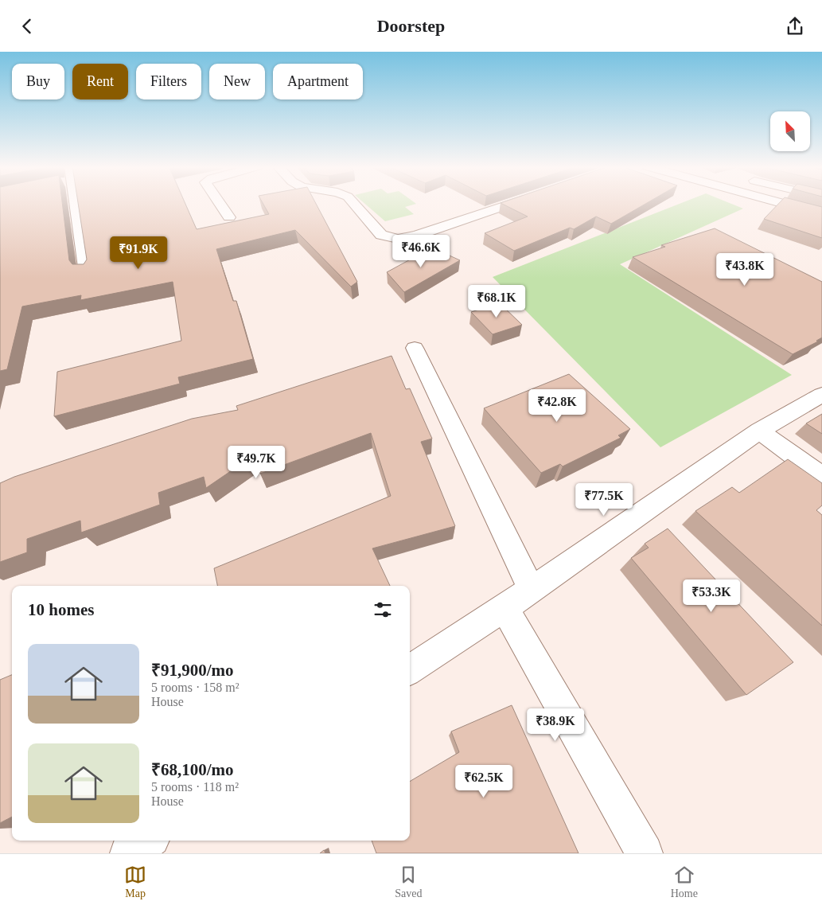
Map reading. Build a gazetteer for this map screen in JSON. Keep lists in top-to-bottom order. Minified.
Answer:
{"north":"top left","page":{"header":"Doorstep","chip":["Buy","Rent","Filters","New","Apartment"],"price":["₹46.6K","₹91.9K","₹43.8K","₹68.1K","₹42.8K","₹49.7K","₹77.5K","₹53.3K","₹38.9K","₹62.5K"],"heading":"10 homes","list":[{"name":"₹91,900/mo","note":"5 rooms · 158 m² · House"},{"name":"₹68,100/mo","note":"5 rooms · 118 m² · House"}],"tabs":["Map","Saved","Home"]}}
